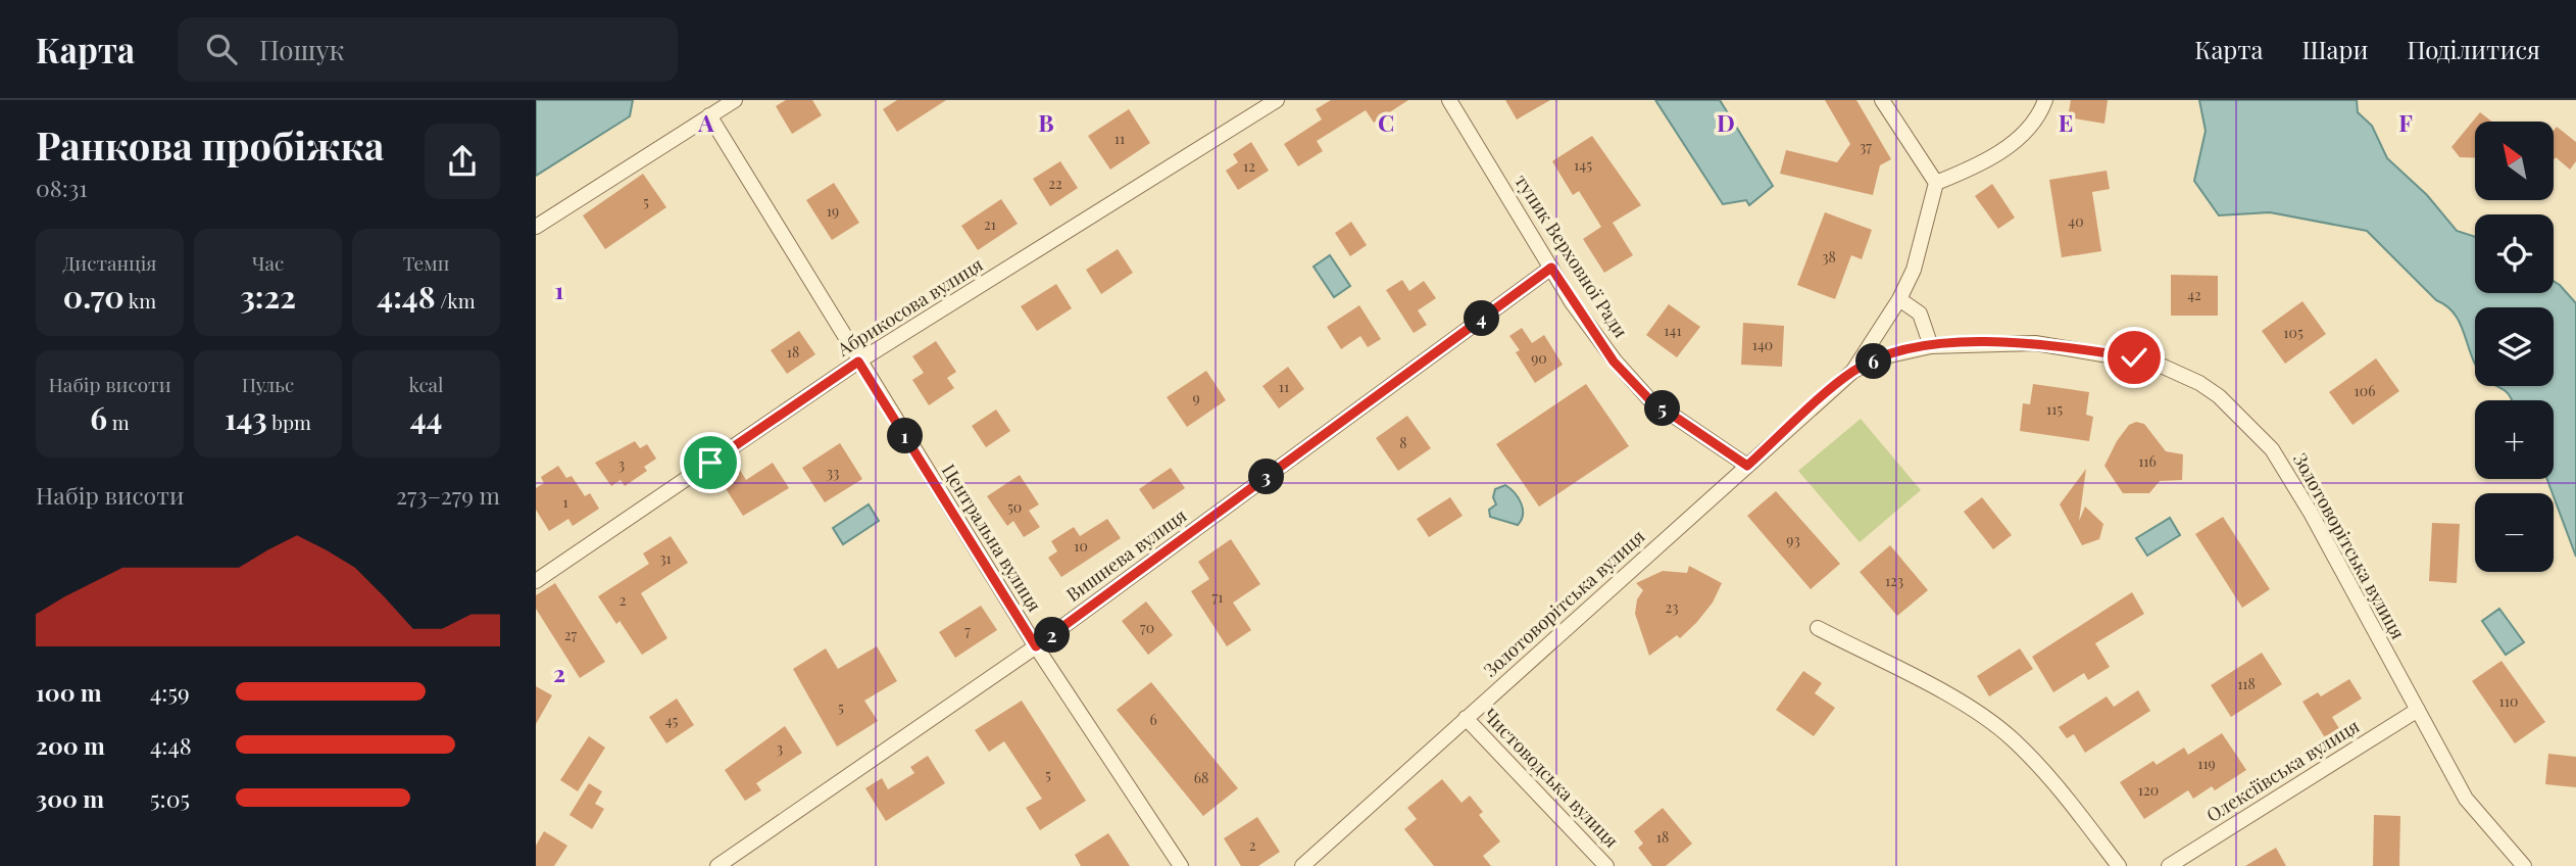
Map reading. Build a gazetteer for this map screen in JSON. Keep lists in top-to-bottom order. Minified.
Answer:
{"streets":{"street":["тупик Верховної Ради","Абрикосова вулиця","Центральна вулиця","Золотоворітська вулиця","Вишнева вулиця","Олексіївська вулиця","Чистоводська вулиця"]},"crossings":[["тупик Верховної Ради","Золотоворітська вулиця"],["тупик Верховної Ради","Вишнева вулиця"],["Абрикосова вулиця","Центральна вулиця"],["Центральна вулиця","Вишнева вулиця"],["Золотоворітська вулиця","Олексіївська вулиця"],["Золотоворітська вулиця","Чистоводська вулиця"]],"house_numbers":["11","37","145","12","22","5","19","40","21","38","42","141","105","140","18","90","11","106","9","115","8","116","3","33","1","50","93","10","31","123","71","2","23","70","7","27","118","110","5","6","45","3","119","5","68","120","18","2"],"north":"top left","page":{"header":"Карта","search":"Пошук","nav":["Карта","Шари","Поділитися"],"heading":["Ранкова пробіжка","08:31"],"map_buttons":["+","−"],"stats":[["Дистанція","0.70 km"],["Час","3:22"],["Темп","4:48 /km"],["Набір висоти","6 m"],["Пульс","143 bpm"],["kcal","44"]],"pins":["4","6","5","1","3","2"],"chart":["Набір висоти","273–279 m"],"list":[{"name":"100 m","note":"4:59"},{"name":"200 m","note":"4:48"},{"name":"300 m","note":"5:05"}]},"grid":{"columns":["A","B","C","D","E","F"],"rows":["1","2"]}}
